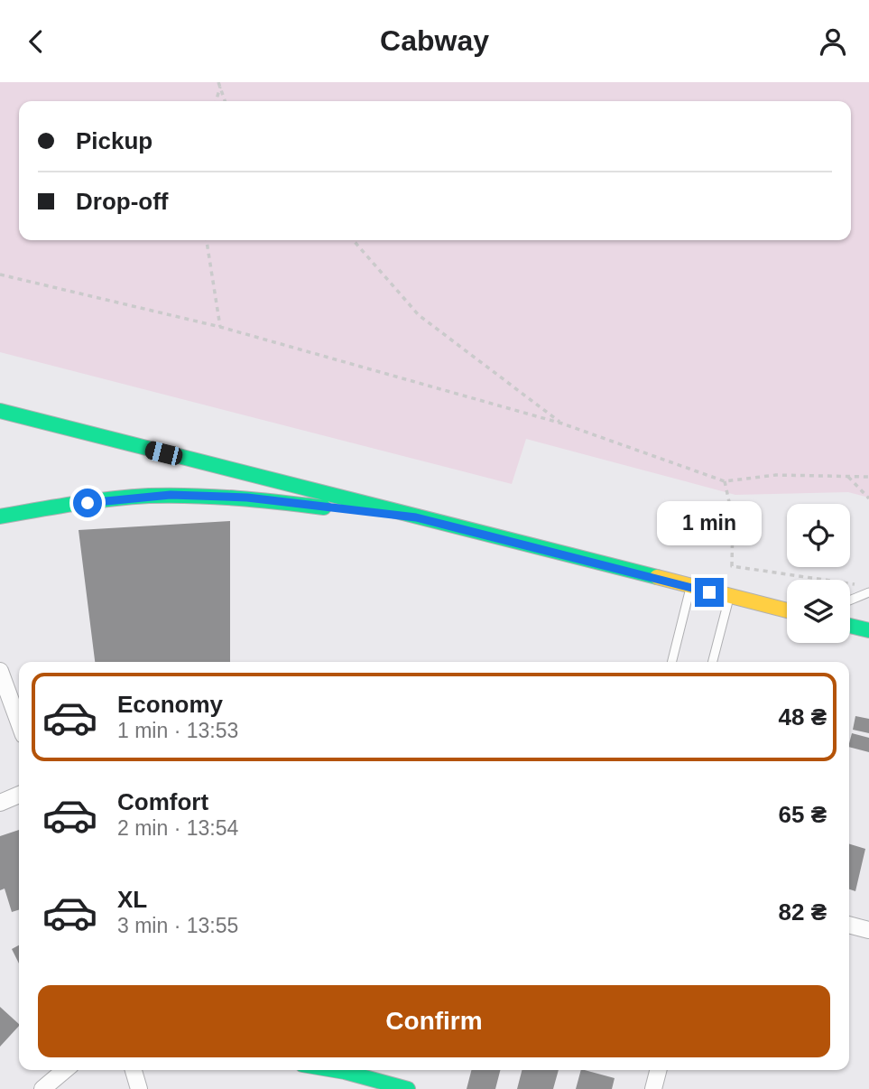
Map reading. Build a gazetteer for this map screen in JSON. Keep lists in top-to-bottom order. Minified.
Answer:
{"page":{"header":"Cabway","banner":["Pickup","Drop-off"],"bubble":"1 min","list":[{"name":"Economy","note":"1 min · 13:53","value":"48 ₴"},{"name":"Comfort","note":"2 min · 13:54","value":"65 ₴"},{"name":"XL","note":"3 min · 13:55","value":"82 ₴"}],"buttons":"Confirm"}}
